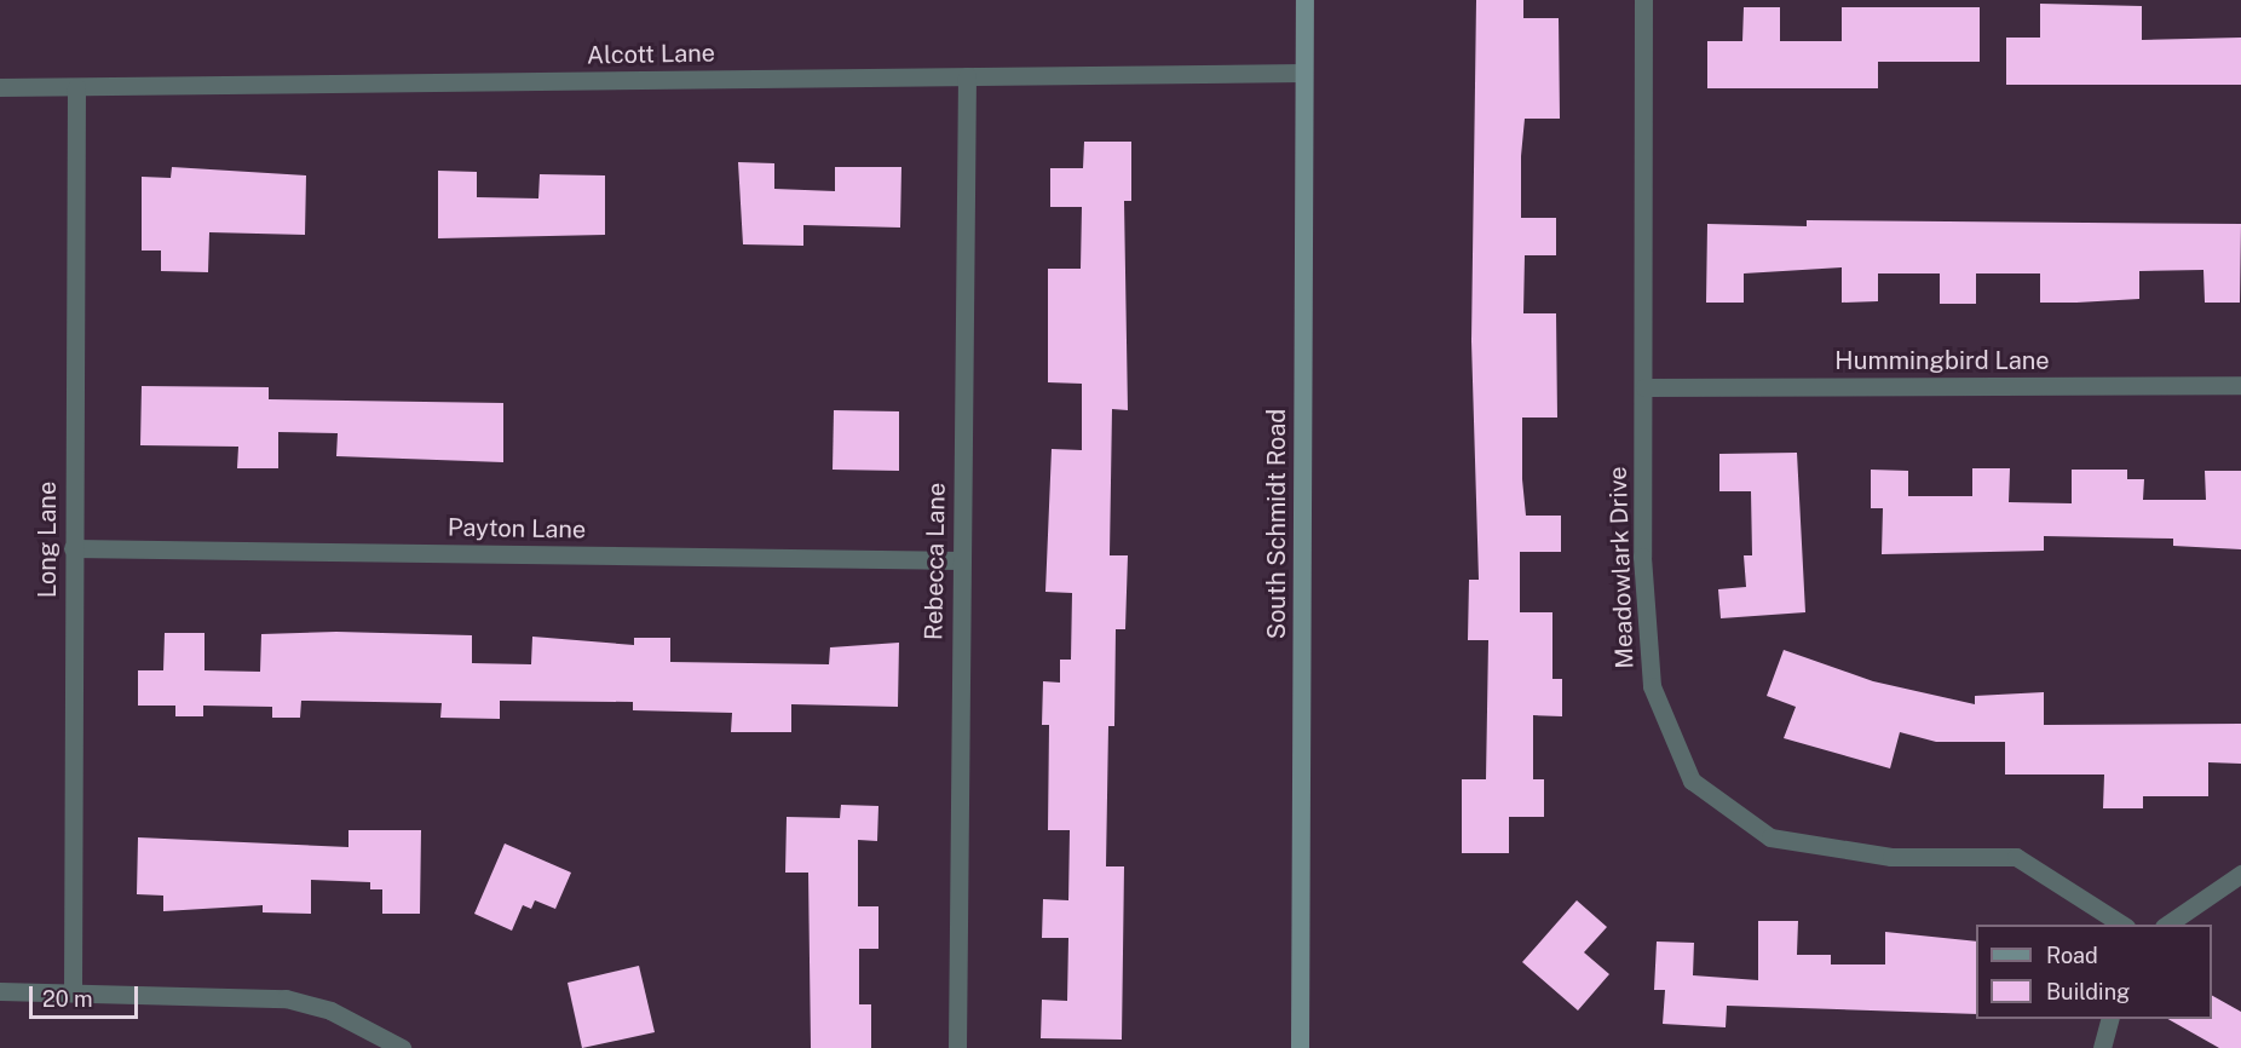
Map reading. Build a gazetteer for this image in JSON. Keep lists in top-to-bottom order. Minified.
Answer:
{"streets":{"street":["Alcott Lane","Hummingbird Lane","South Schmidt Road","Payton Lane","Long Lane","Rebecca Lane","Meadowlark Drive"]},"crossings":[["Alcott Lane","South Schmidt Road"],["Alcott Lane","Long Lane"],["Alcott Lane","Rebecca Lane"],["Hummingbird Lane","Meadowlark Drive"],["Payton Lane","Long Lane"],["Payton Lane","Rebecca Lane"]],"legend":["Road","Building"],"scale_bar":"20 m"}
